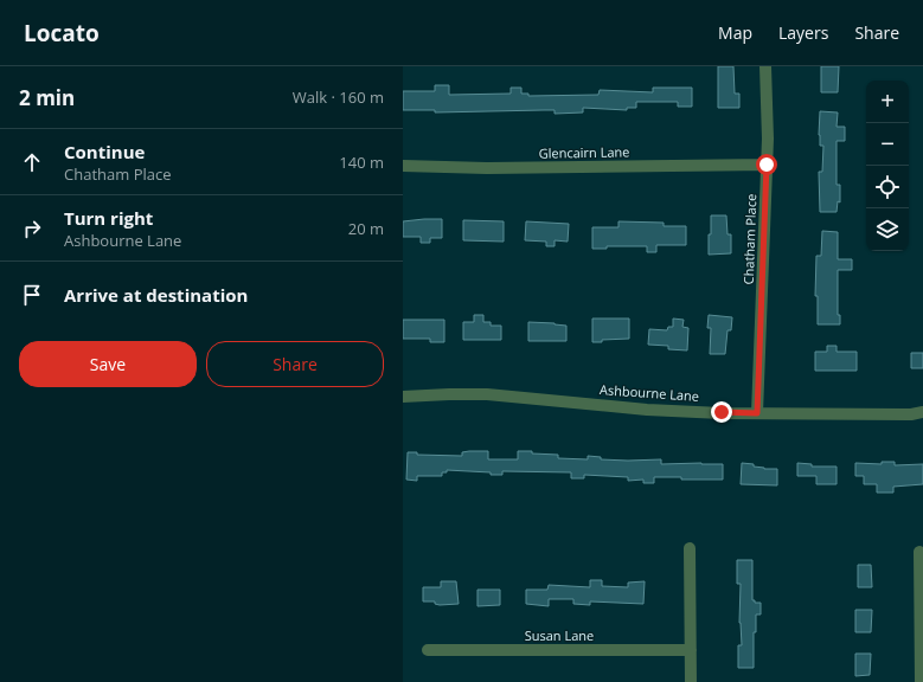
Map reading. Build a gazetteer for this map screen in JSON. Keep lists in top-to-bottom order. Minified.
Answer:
{"streets":{"street":["Glencairn Lane","Chatham Place","Ashbourne Lane","Susan Lane"]},"crossings":[["Glencairn Lane","Chatham Place"],["Chatham Place","Ashbourne Lane"]],"page":{"header":"Locato","nav":["Map","Layers","Share"],"heading":["2 min","Walk · 160 m"],"map_buttons":["+","−"],"list":[["Continue","Chatham Place","140 m"],["Turn right","Ashbourne Lane","20 m"],"Arrive at destination"],"buttons":["Save","Share"]}}
